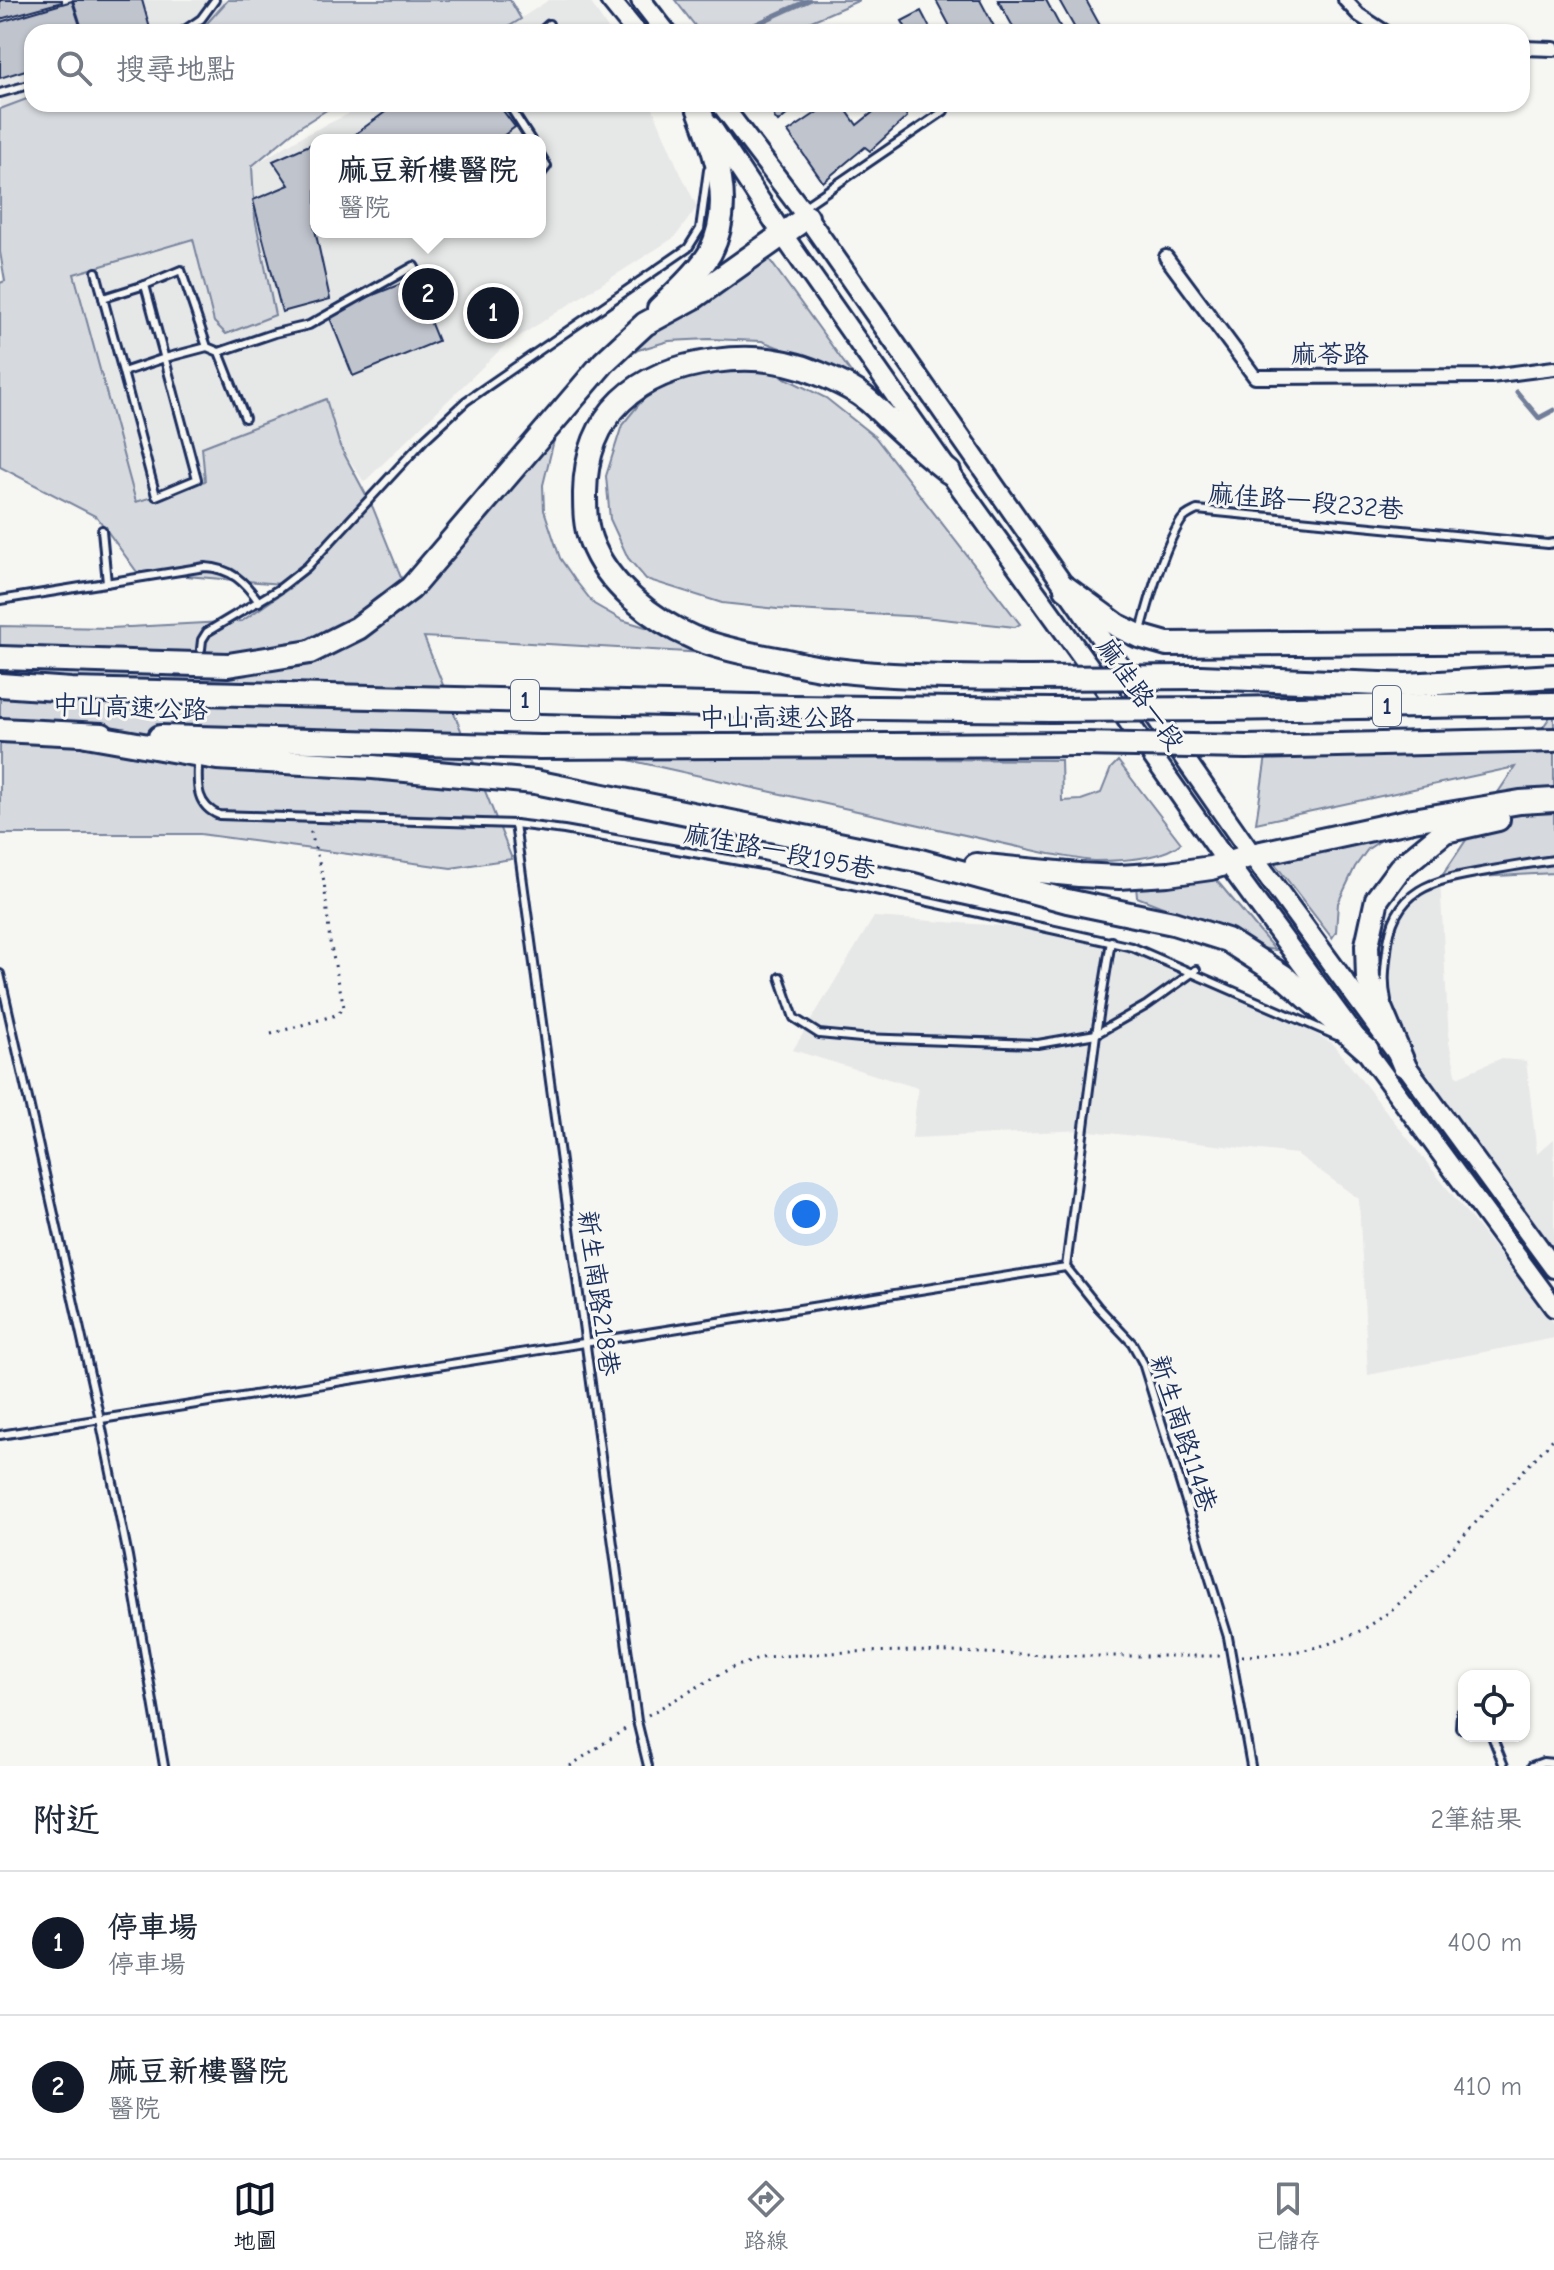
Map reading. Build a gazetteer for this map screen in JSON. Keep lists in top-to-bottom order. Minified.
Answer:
{"streets":{"highway":["1","中山高速公路"],"main road":["麻佳路一段"],"street":["麻苓路"],"lane":["麻佳路一段232巷","麻佳路一段195巷","新生南路218巷","新生南路114巷"]},"crossings":[["麻佳路一段","麻佳路一段195巷"],["麻佳路一段195巷","新生南路218巷"]],"page":{"search":"搜尋地點","popup":["麻豆新樓醫院","醫院"],"pins":["2","1"],"heading":["附近","2筆結果"],"list":[{"mark":"1","name":"停車場","note":"停車場","value":"400 m"},{"mark":"2","name":"麻豆新樓醫院","note":"醫院","value":"410 m"}],"nav":["地圖","路線","已儲存"]}}
